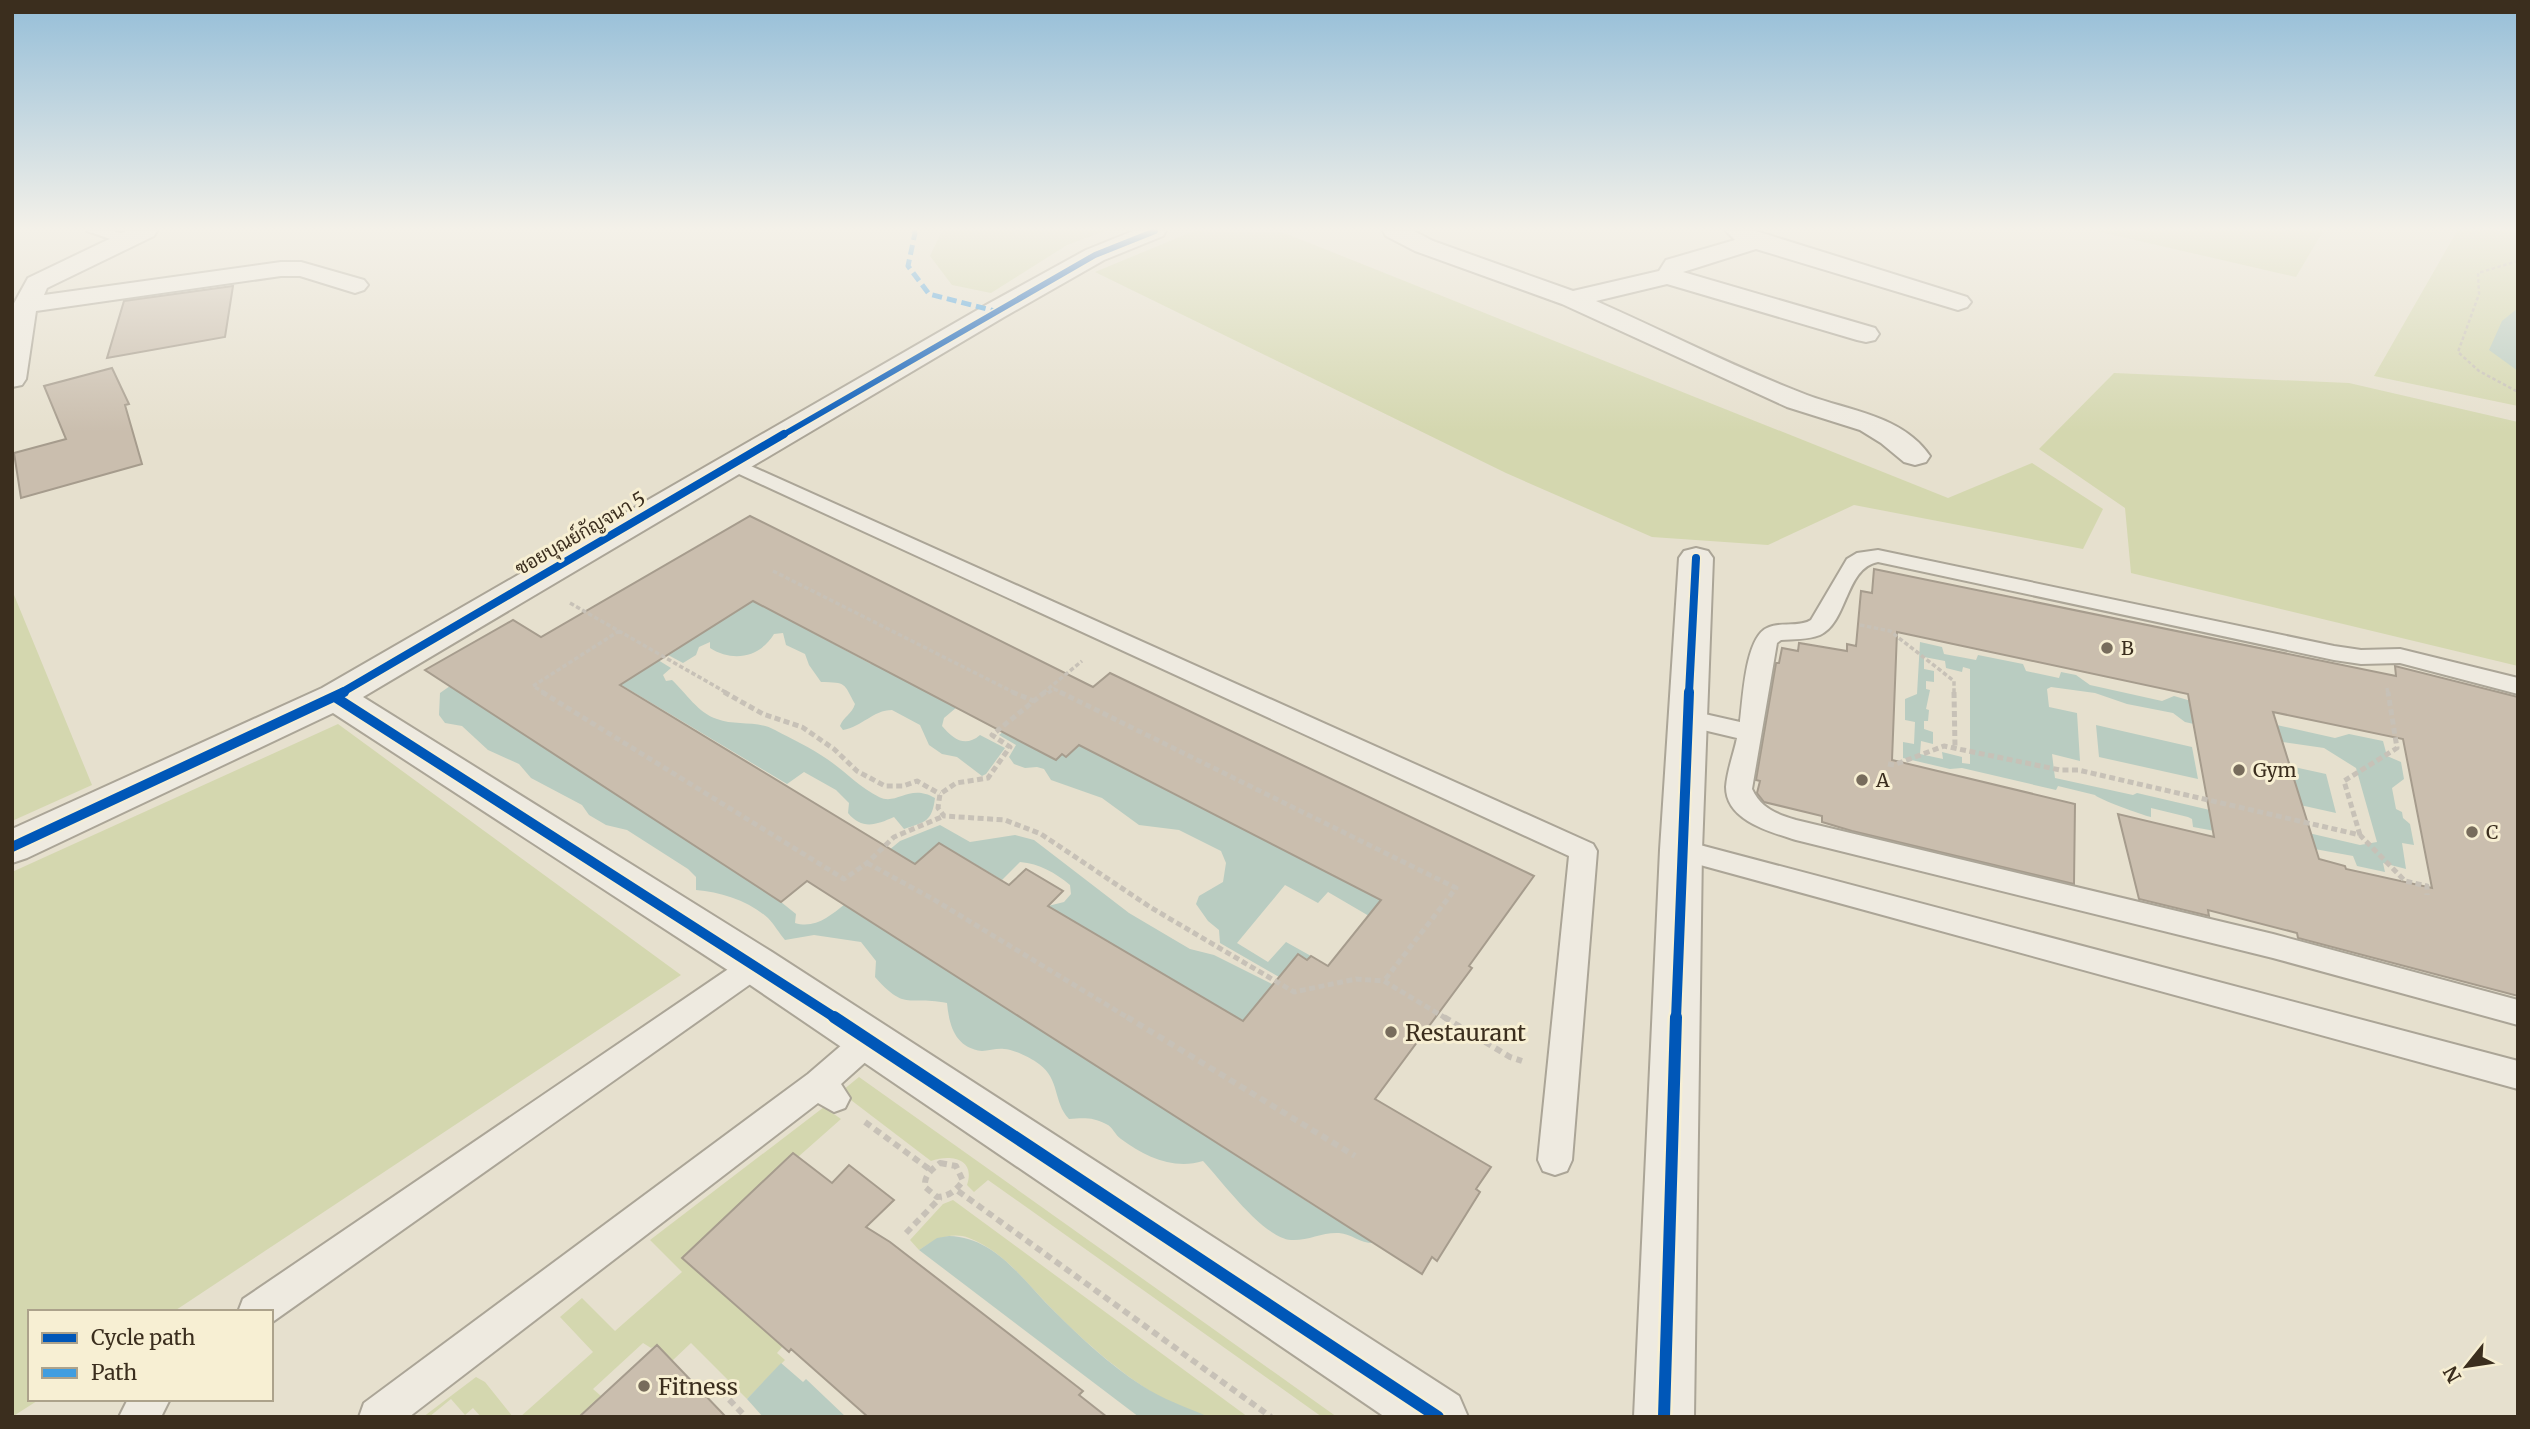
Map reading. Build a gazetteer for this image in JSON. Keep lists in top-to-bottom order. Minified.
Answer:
{"streets":{"street":["ซอยบุณย์กัญจนา 5"]},"places":["B","Gym","A","C","Restaurant","Fitness"],"legend":["Cycle path","Path"],"north":"bottom left"}
